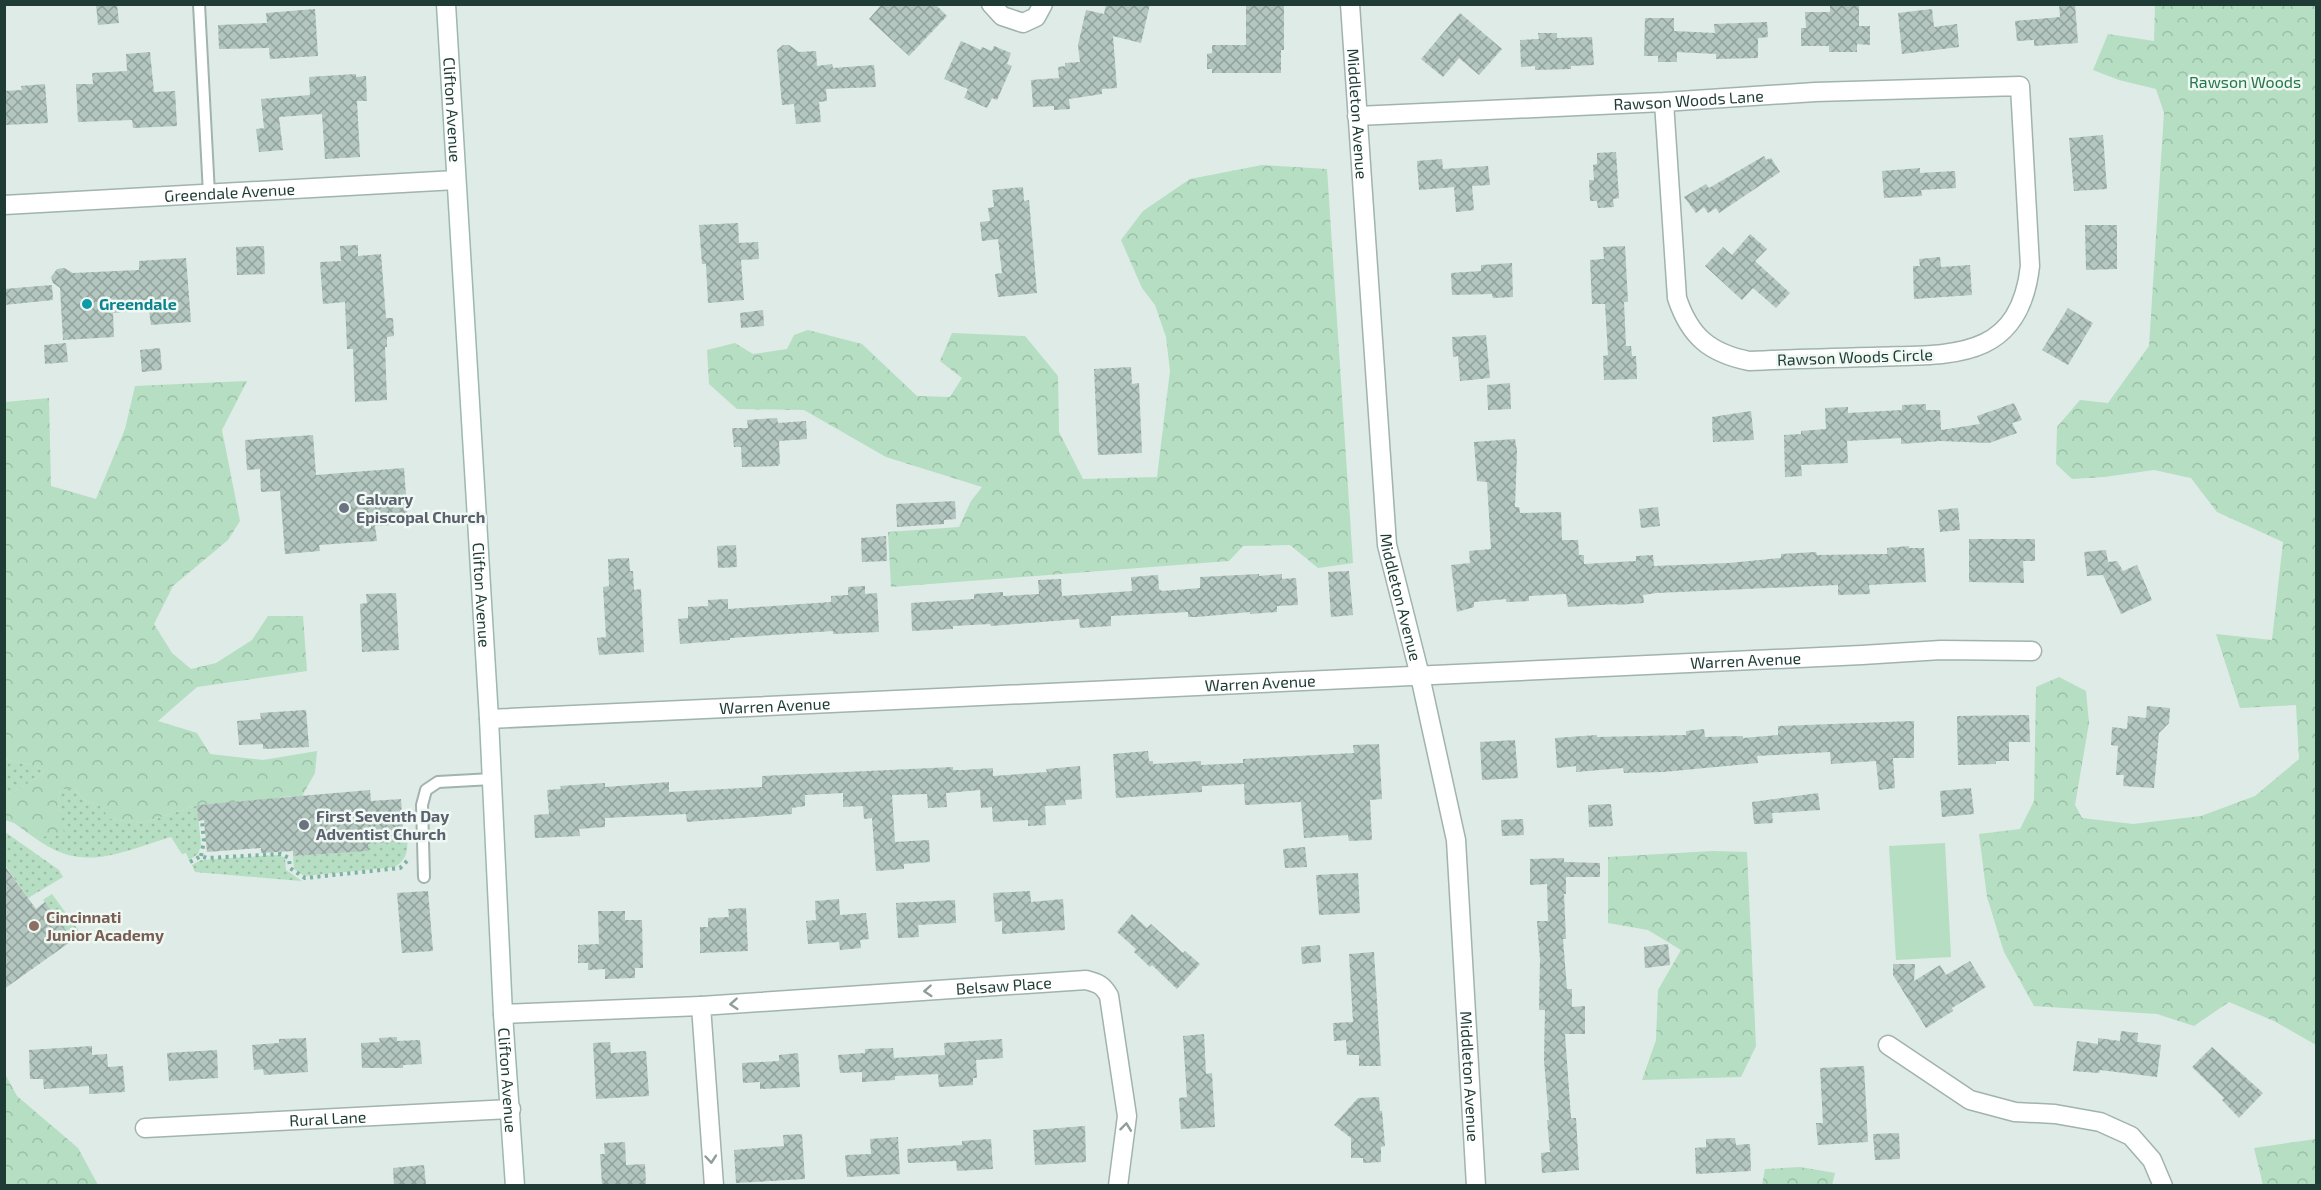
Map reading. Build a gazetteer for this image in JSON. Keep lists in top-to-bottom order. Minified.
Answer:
{"streets":{"street":["Rawson Woods Lane","Clifton Avenue","Middleton Avenue","Greendale Avenue","Rawson Woods Circle","Warren Avenue","Belsaw Place","Rural Lane"]},"crossings":[["Rawson Woods Lane","Middleton Avenue"],["Rawson Woods Lane","Rawson Woods Circle"],["Clifton Avenue","Greendale Avenue"],["Clifton Avenue","Warren Avenue"],["Clifton Avenue","Belsaw Place"],["Clifton Avenue","Rural Lane"],["Middleton Avenue","Warren Avenue"]],"parks":["Rawson Woods"],"places":["Greendale","Calvary Episcopal Church","First Seventh Day Adventist Church","Cincinnati Junior Academy"]}
